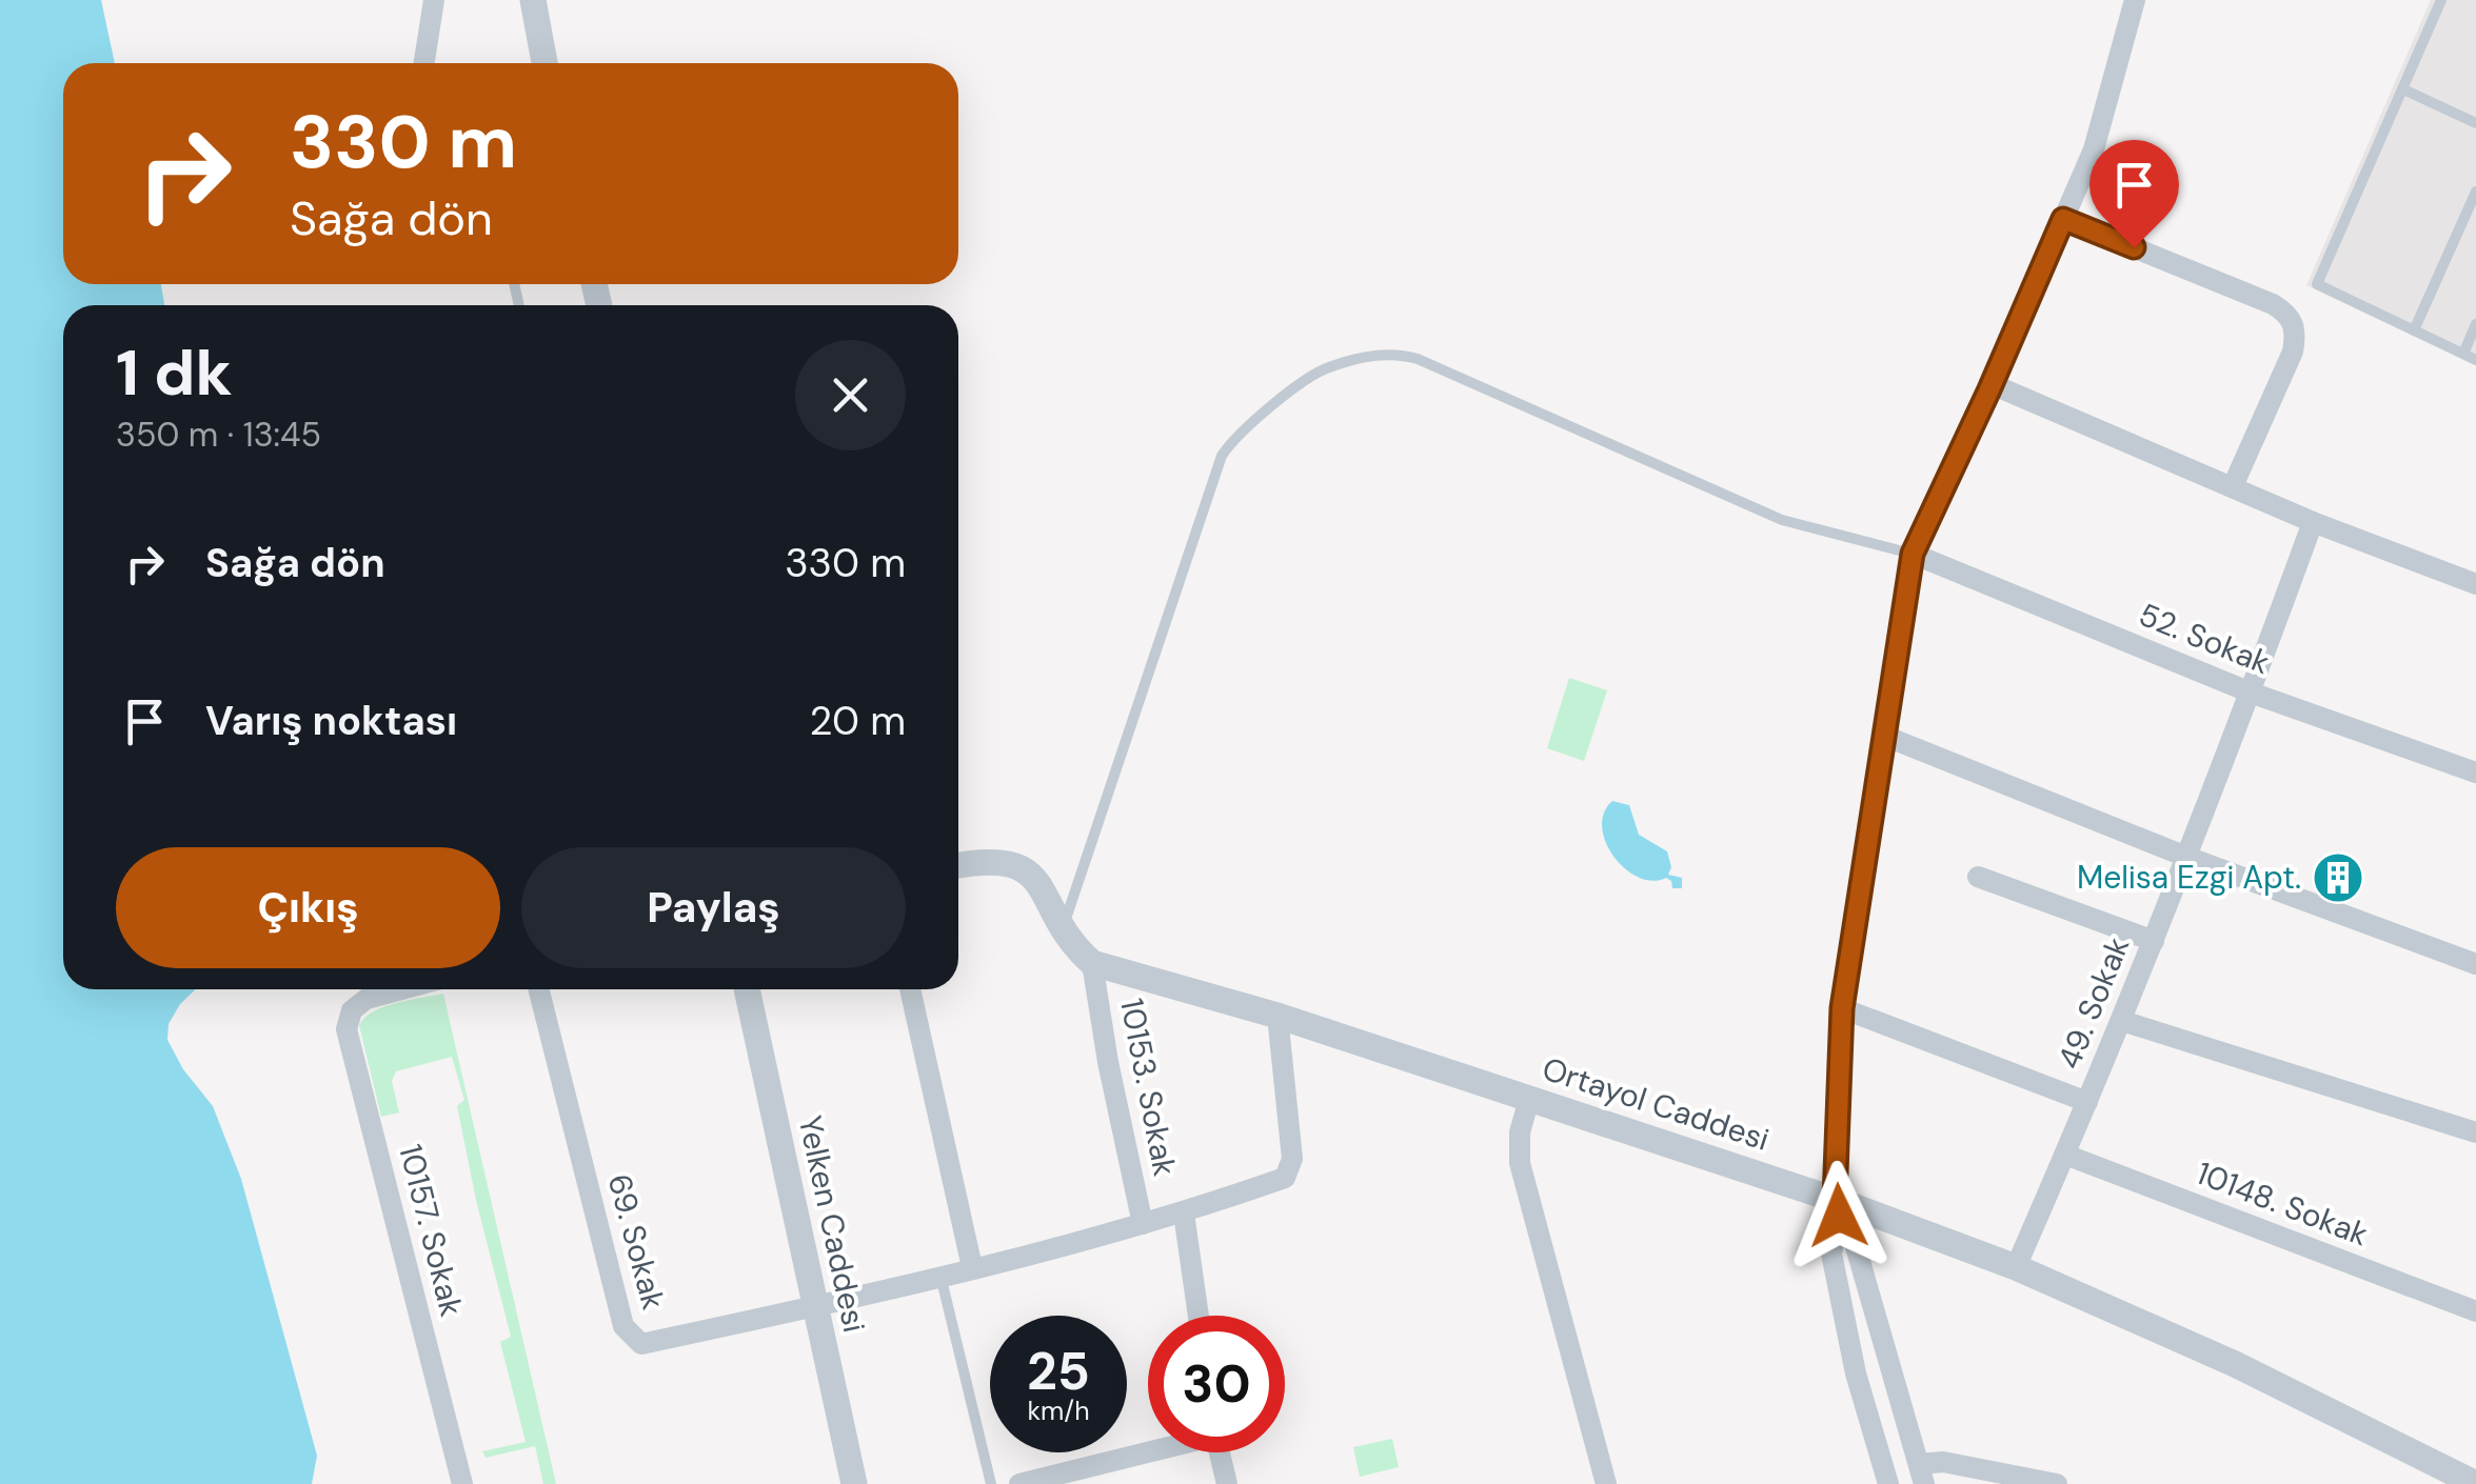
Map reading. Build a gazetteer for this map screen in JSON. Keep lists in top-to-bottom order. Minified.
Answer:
{"streets":{"street":["52. Sokak","49. Sokak","10153. Sokak","Ortayol Caddesi","10148. Sokak","Yelken Caddesi","10157. Sokak","69. Sokak"]},"crossings":[["52. Sokak","49. Sokak"],["49. Sokak","Ortayol Caddesi"],["49. Sokak","10148. Sokak"],["10153. Sokak","Ortayol Caddesi"],["Yelken Caddesi","69. Sokak"]],"places":{"building":["Melisa Ezgi Apt."]},"page":{"turn":["330 m","Sağa dön"],"heading":["1 dk","350 m · 13:45"],"list":[{"name":"Sağa dön","value":"330 m"},{"name":"Varış noktası","value":"20 m"}],"buttons":["Çıkış","Paylaş"],"speed":"25 km/h","limit":"30"}}
